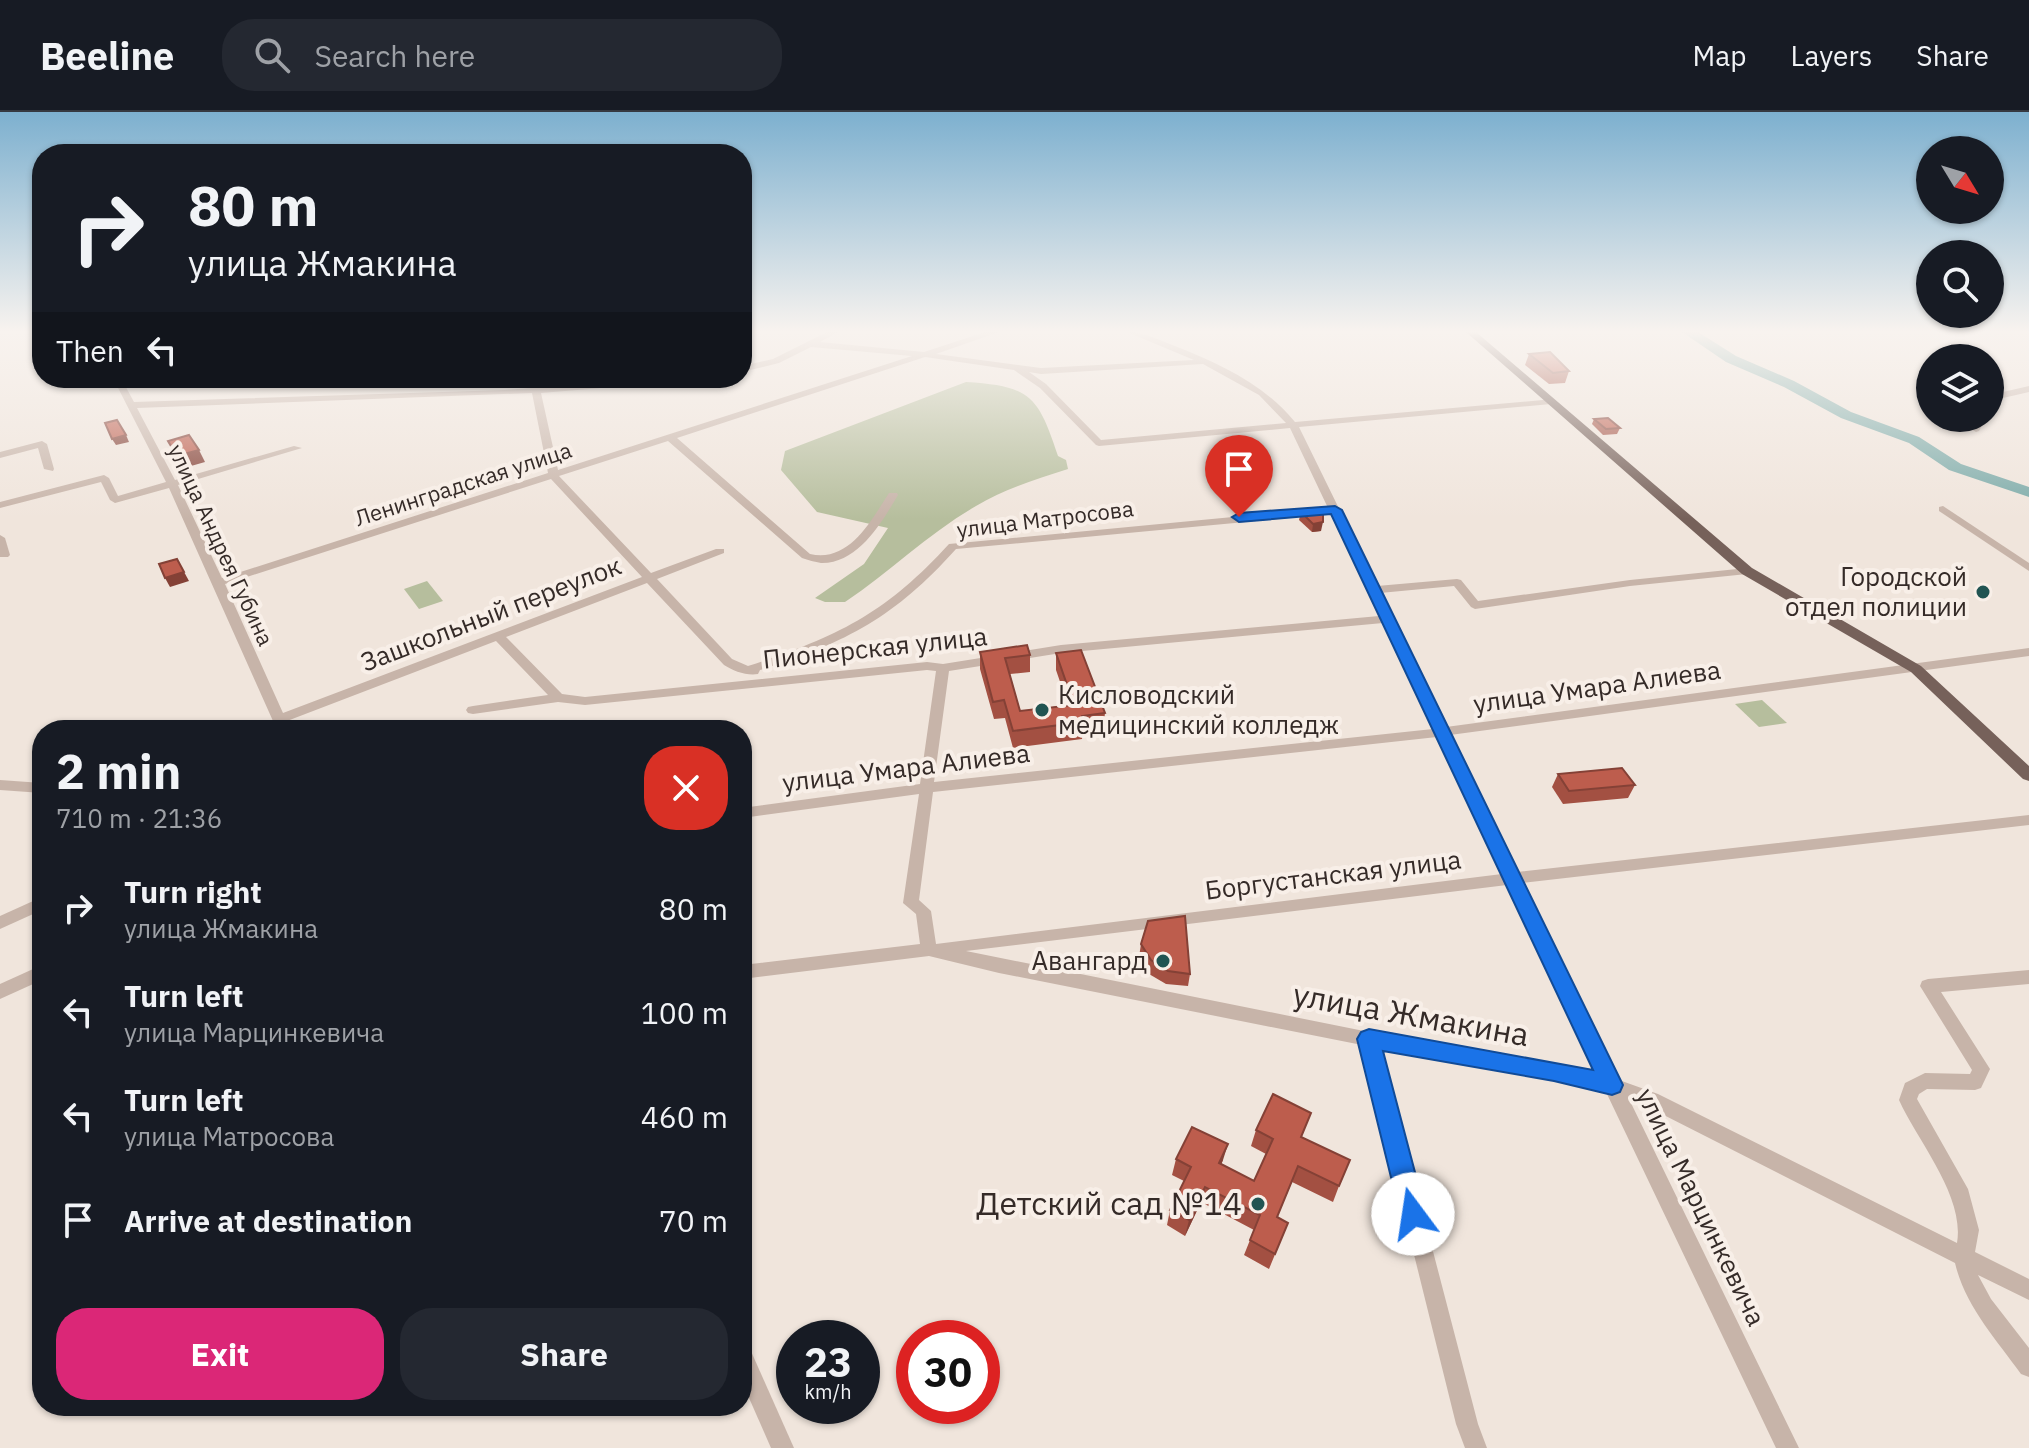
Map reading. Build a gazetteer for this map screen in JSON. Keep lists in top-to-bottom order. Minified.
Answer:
{"streets":{"street":["Ленинградская улица","улица Матросова","улица Андрея Губина","Зашкольный переулок","Пионерская улица","улица Умара Алиева","Боргустанская улица","улица Жмакина","улица Марцинкевича"]},"crossings":[["Ленинградская улица","улица Андрея Губина"],["улица Матросова","улица Марцинкевича"],["Пионерская улица","улица Марцинкевича"],["улица Умара Алиева","улица Марцинкевича"],["Боргустанская улица","улица Жмакина"],["Боргустанская улица","улица Марцинкевича"],["улица Жмакина","улица Марцинкевича"]],"places":["Городской отдел полиции","Кисловодский медицинский колледж","Авангард","Детский сад №14"],"north":"bottom right","page":{"header":"Beeline","search":"Search here","nav":["Map","Layers","Share"],"turn":["80 m","улица Жмакина"],"then":"Then","heading":["2 min","710 m · 21:36"],"list":[{"name":"Turn right","note":"улица Жмакина","value":"80 m"},{"name":"Turn left","note":"улица Марцинкевича","value":"100 m"},{"name":"Turn left","note":"улица Матросова","value":"460 m"},{"name":"Arrive at destination","value":"70 m"}],"buttons":["Exit","Share"],"speed":"23 km/h","limit":"30"}}
